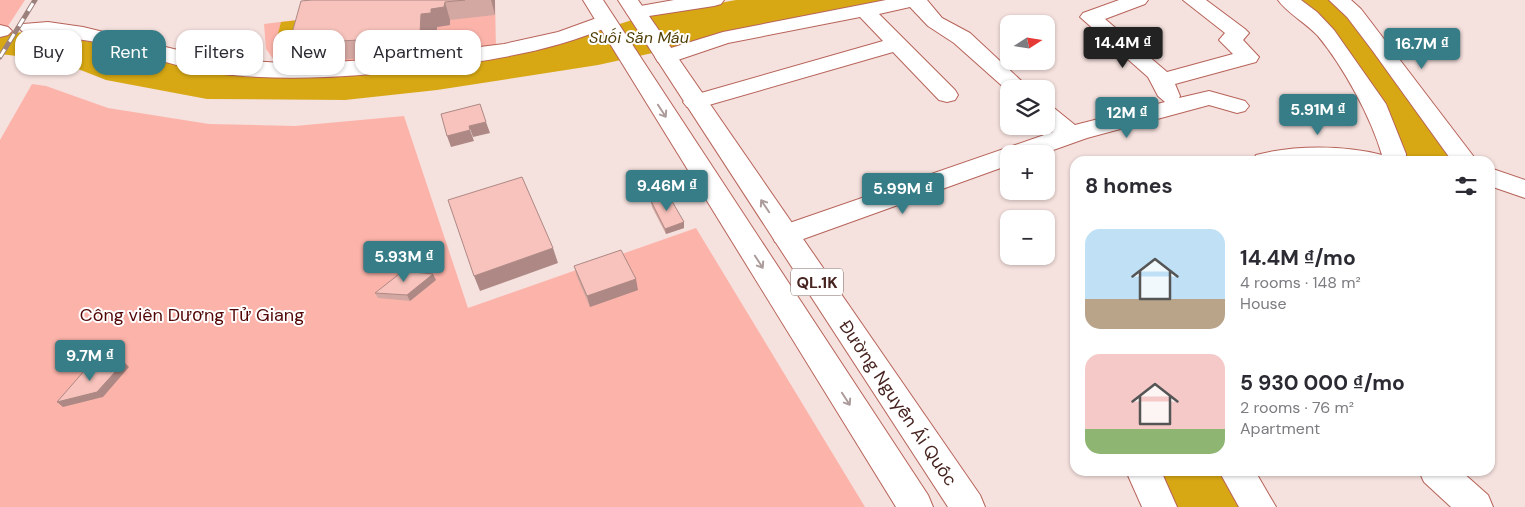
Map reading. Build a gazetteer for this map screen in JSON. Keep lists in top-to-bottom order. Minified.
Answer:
{"streets":{"street":["QL.1K","Đường Nguyễn Ái Quốc"]},"water":["Suối Săn Máu"],"parks":["Công viên Dương Tử Giang"],"north":"right","page":{"map_buttons":["+","−"],"price":["14.4M ₫","16.7M ₫","5.91M ₫","12M ₫","9.46M ₫","5.99M ₫","5.93M ₫","9.7M ₫"],"chip":["Buy","Rent","Filters","New","Apartment"],"heading":"8 homes","list":[{"name":"14.4M ₫/mo","note":"4 rooms · 148 m² · House"},{"name":"5 930 000 ₫/mo","note":"2 rooms · 76 m² · Apartment"}]}}
